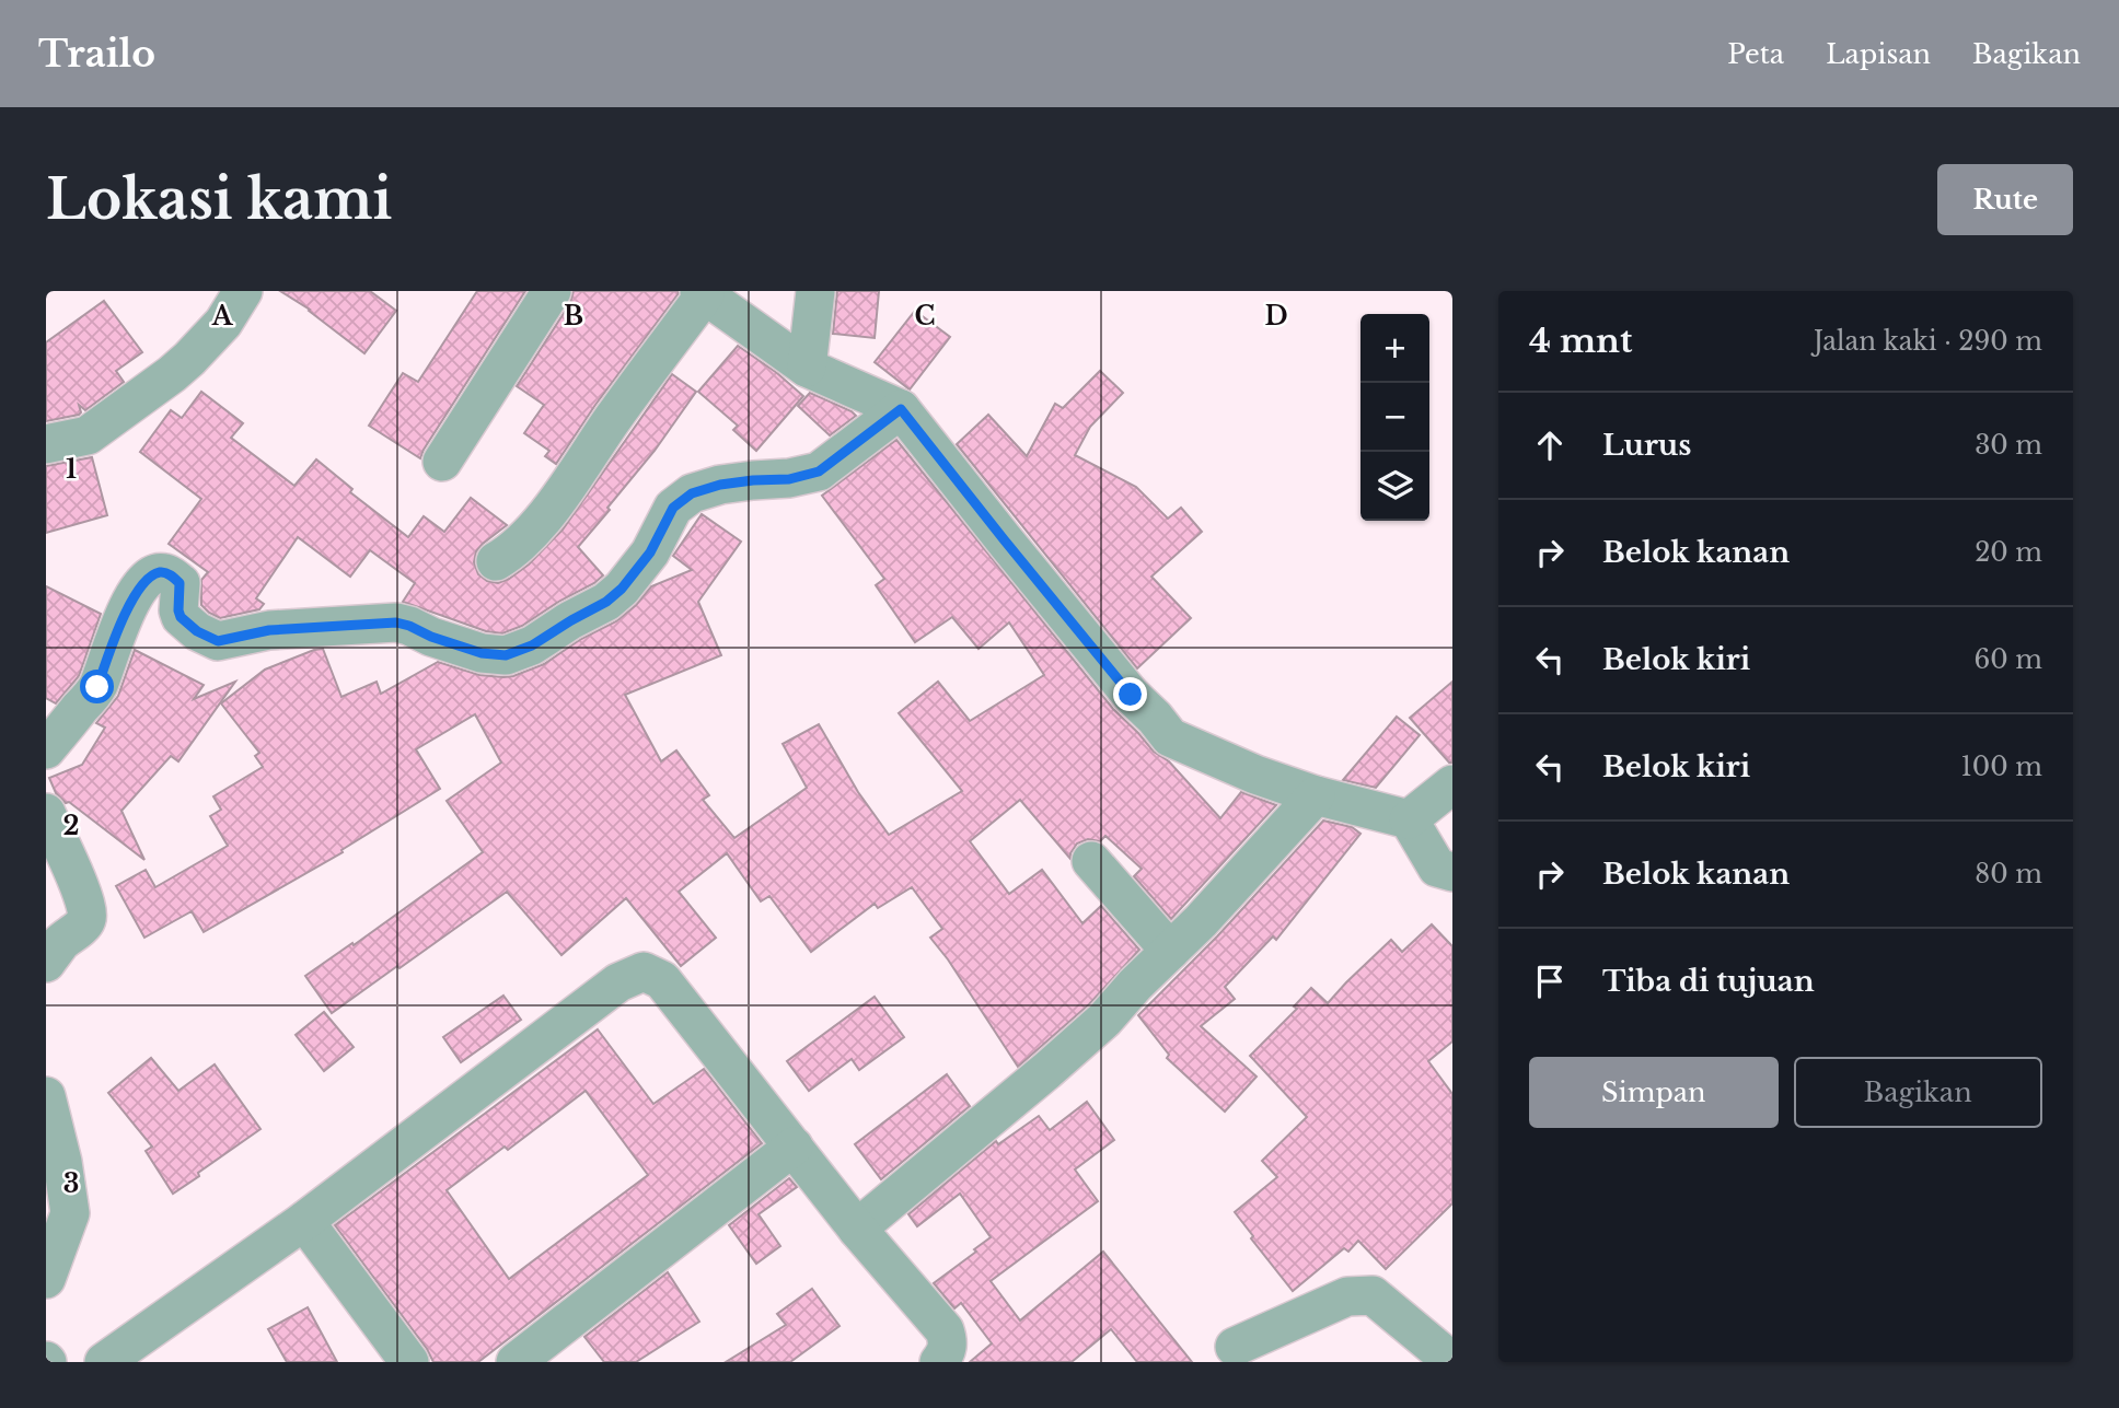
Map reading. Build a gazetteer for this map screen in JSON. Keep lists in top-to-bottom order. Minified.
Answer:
{"page":{"header":"Trailo","nav":["Peta","Lapisan","Bagikan"],"buttons":["Rute",["Simpan","Bagikan"]],"title":"Lokasi kami","heading":["4 mnt","Jalan kaki · 290 m"],"map_buttons":["+","−"],"list":[["Lurus","30 m"],["Belok kanan","20 m"],["Belok kiri","60 m"],["Belok kiri","100 m"],["Belok kanan","80 m"],"Tiba di tujuan"]},"grid":{"columns":["A","B","C","D"],"rows":["1","2","3"]}}
